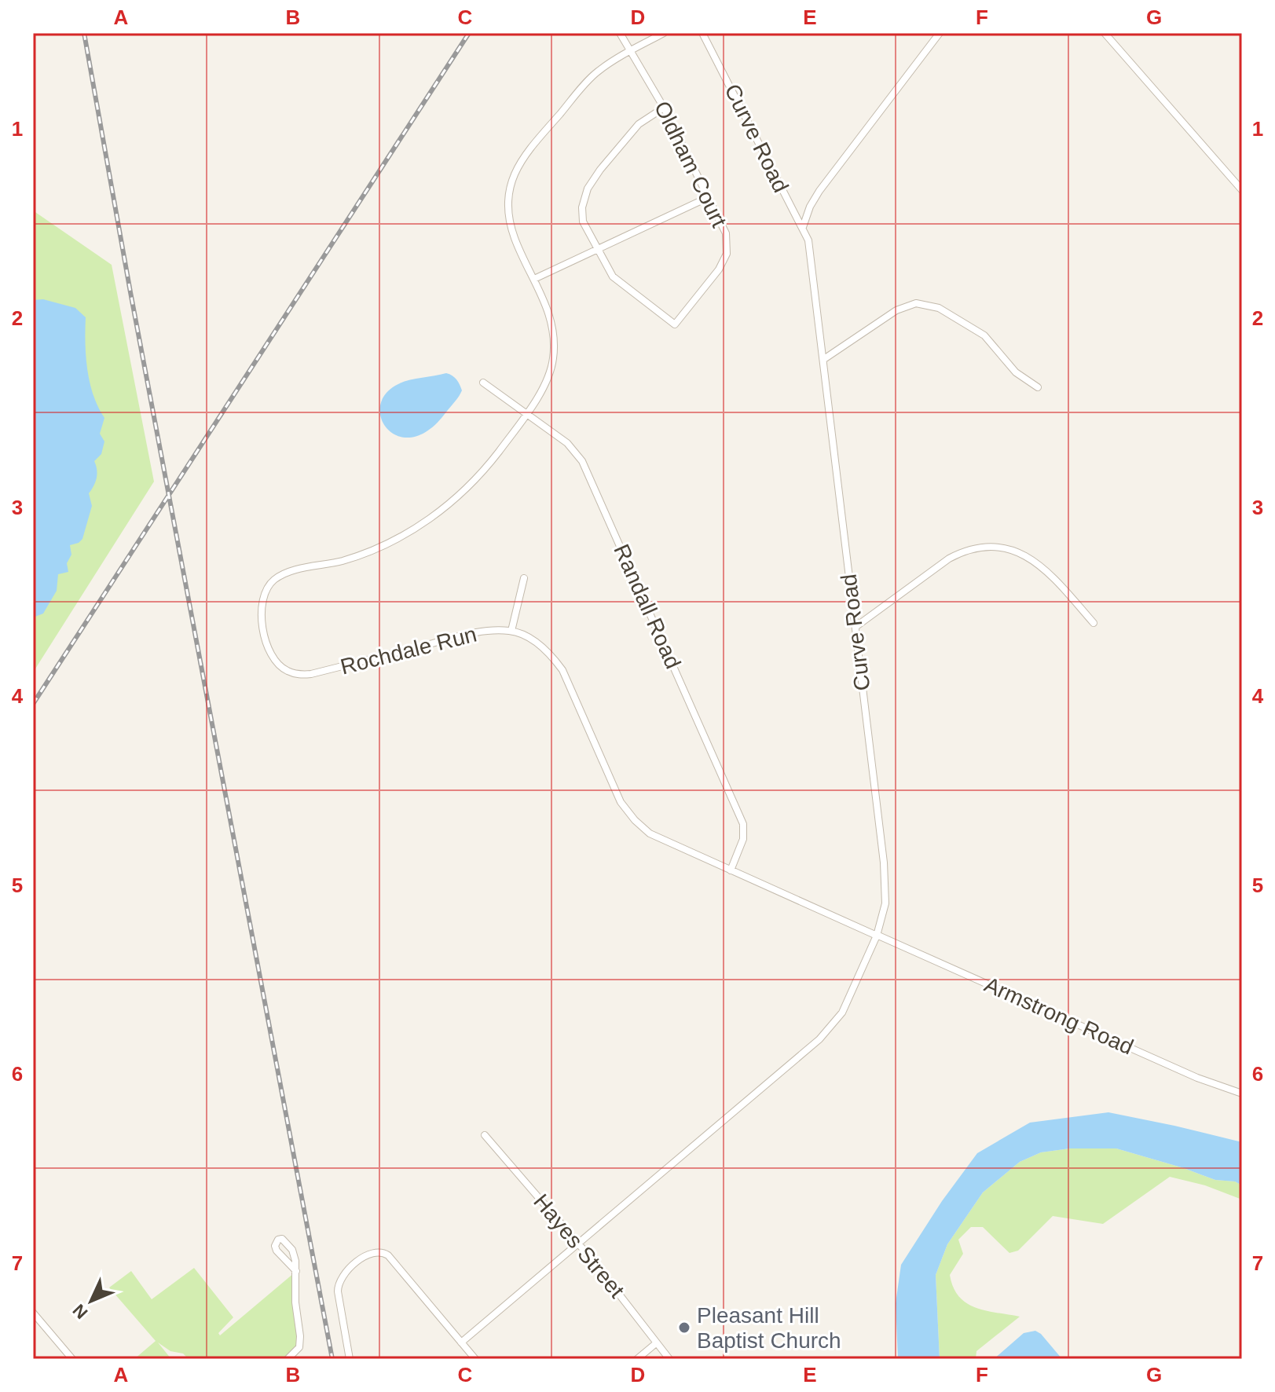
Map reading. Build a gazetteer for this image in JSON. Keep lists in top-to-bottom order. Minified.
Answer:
{"streets":{"street":["Curve Road","Oldham Court","Randall Road","Rochdale Run","Armstrong Road","Hayes Street"]},"crossings":[["Curve Road","Rochdale Run"],["Curve Road","Armstrong Road"],["Curve Road","Hayes Street"],["Oldham Court","Rochdale Run"],["Randall Road","Rochdale Run"],["Rochdale Run","Armstrong Road"]],"places":["Pleasant Hill Baptist Church"],"north":"bottom left","grid":{"columns":["A","B","C","D","E","F","G"],"rows":["1","2","3","4","5","6","7"]}}
